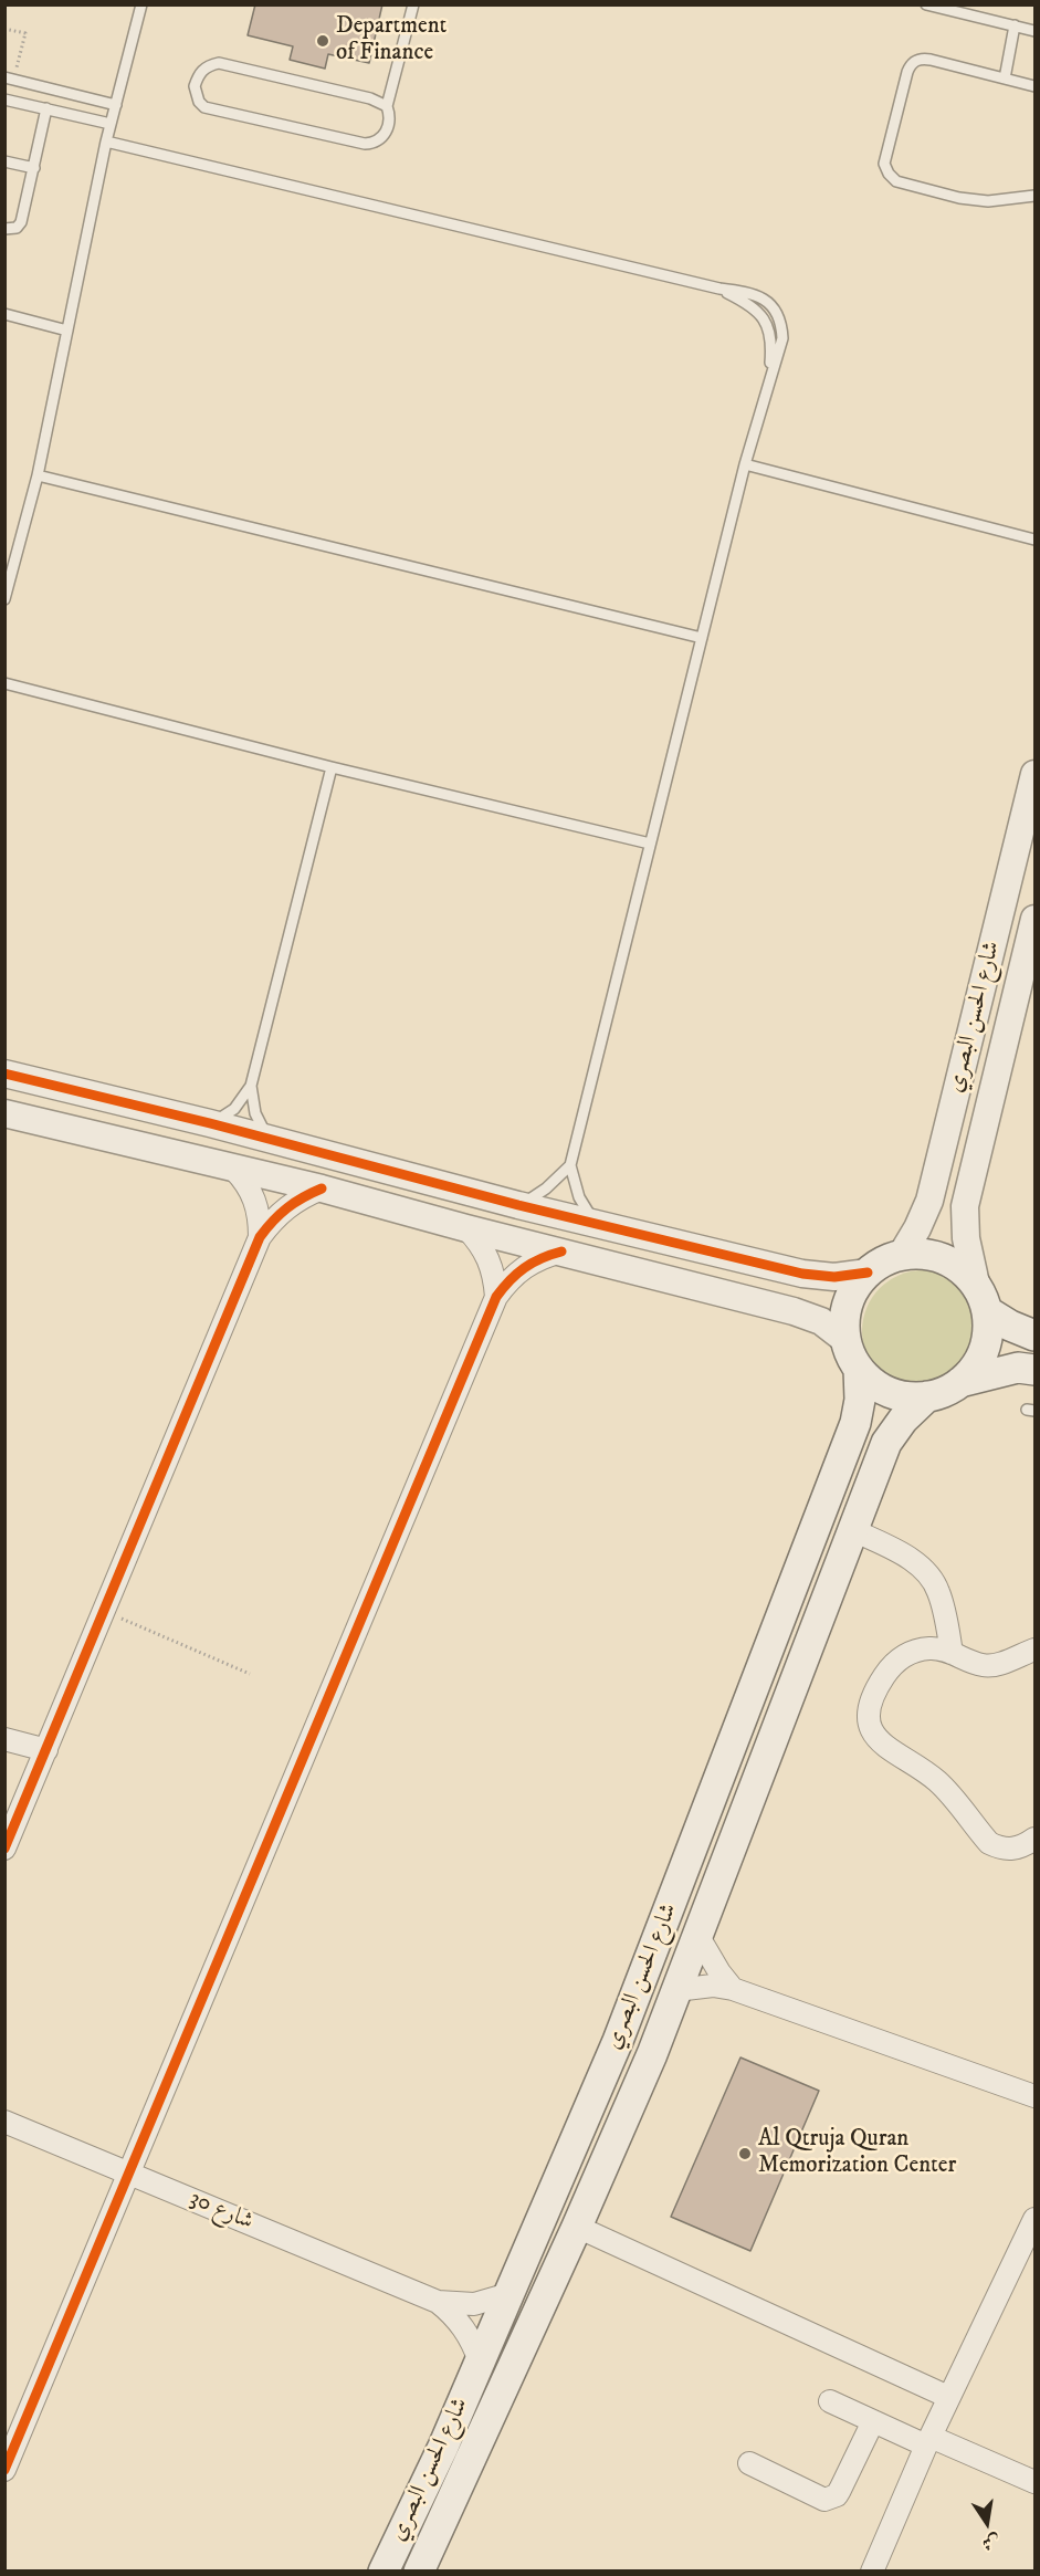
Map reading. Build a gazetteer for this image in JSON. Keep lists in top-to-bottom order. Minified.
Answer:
{"streets":{"main road":["شارع الحسن البصري"],"street":["شارع 30"]},"crossings":[["شارع الحسن البصري","شارع 30"]],"places":["Department of Finance","Al Qtruja Quran Memorization Center"],"north":"bottom"}
